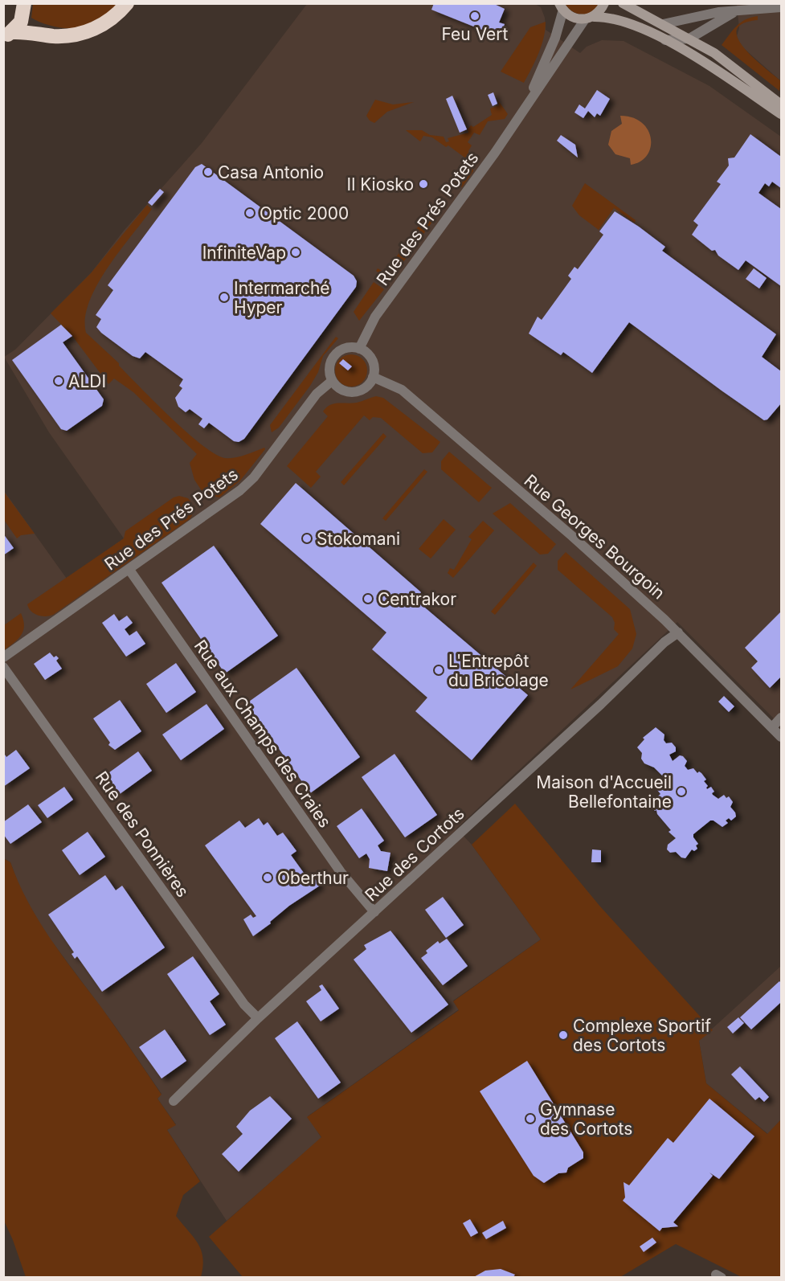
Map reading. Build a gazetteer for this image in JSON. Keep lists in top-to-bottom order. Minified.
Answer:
{"streets":{"street":["Rue des Prés Potets","Rue Georges Bourgoin","Rue aux Champs des Craies","Rue des Ponnières","Rue des Cortots"]},"crossings":[["Rue des Prés Potets","Rue Georges Bourgoin"],["Rue des Prés Potets","Rue aux Champs des Craies"],["Rue Georges Bourgoin","Rue des Cortots"],["Rue aux Champs des Craies","Rue des Cortots"],["Rue des Ponnières","Rue des Cortots"]],"places":["Feu Vert","Casa Antonio","Il Kiosko","Optic 2000","InfiniteVap","Intermarché Hyper","ALDI","Stokomani","Centrakor","L'Entrepôt du Bricolage","Maison d'Accueil Bellefontaine","Oberthur","Complexe Sportif des Cortots","Gymnase des Cortots"]}
